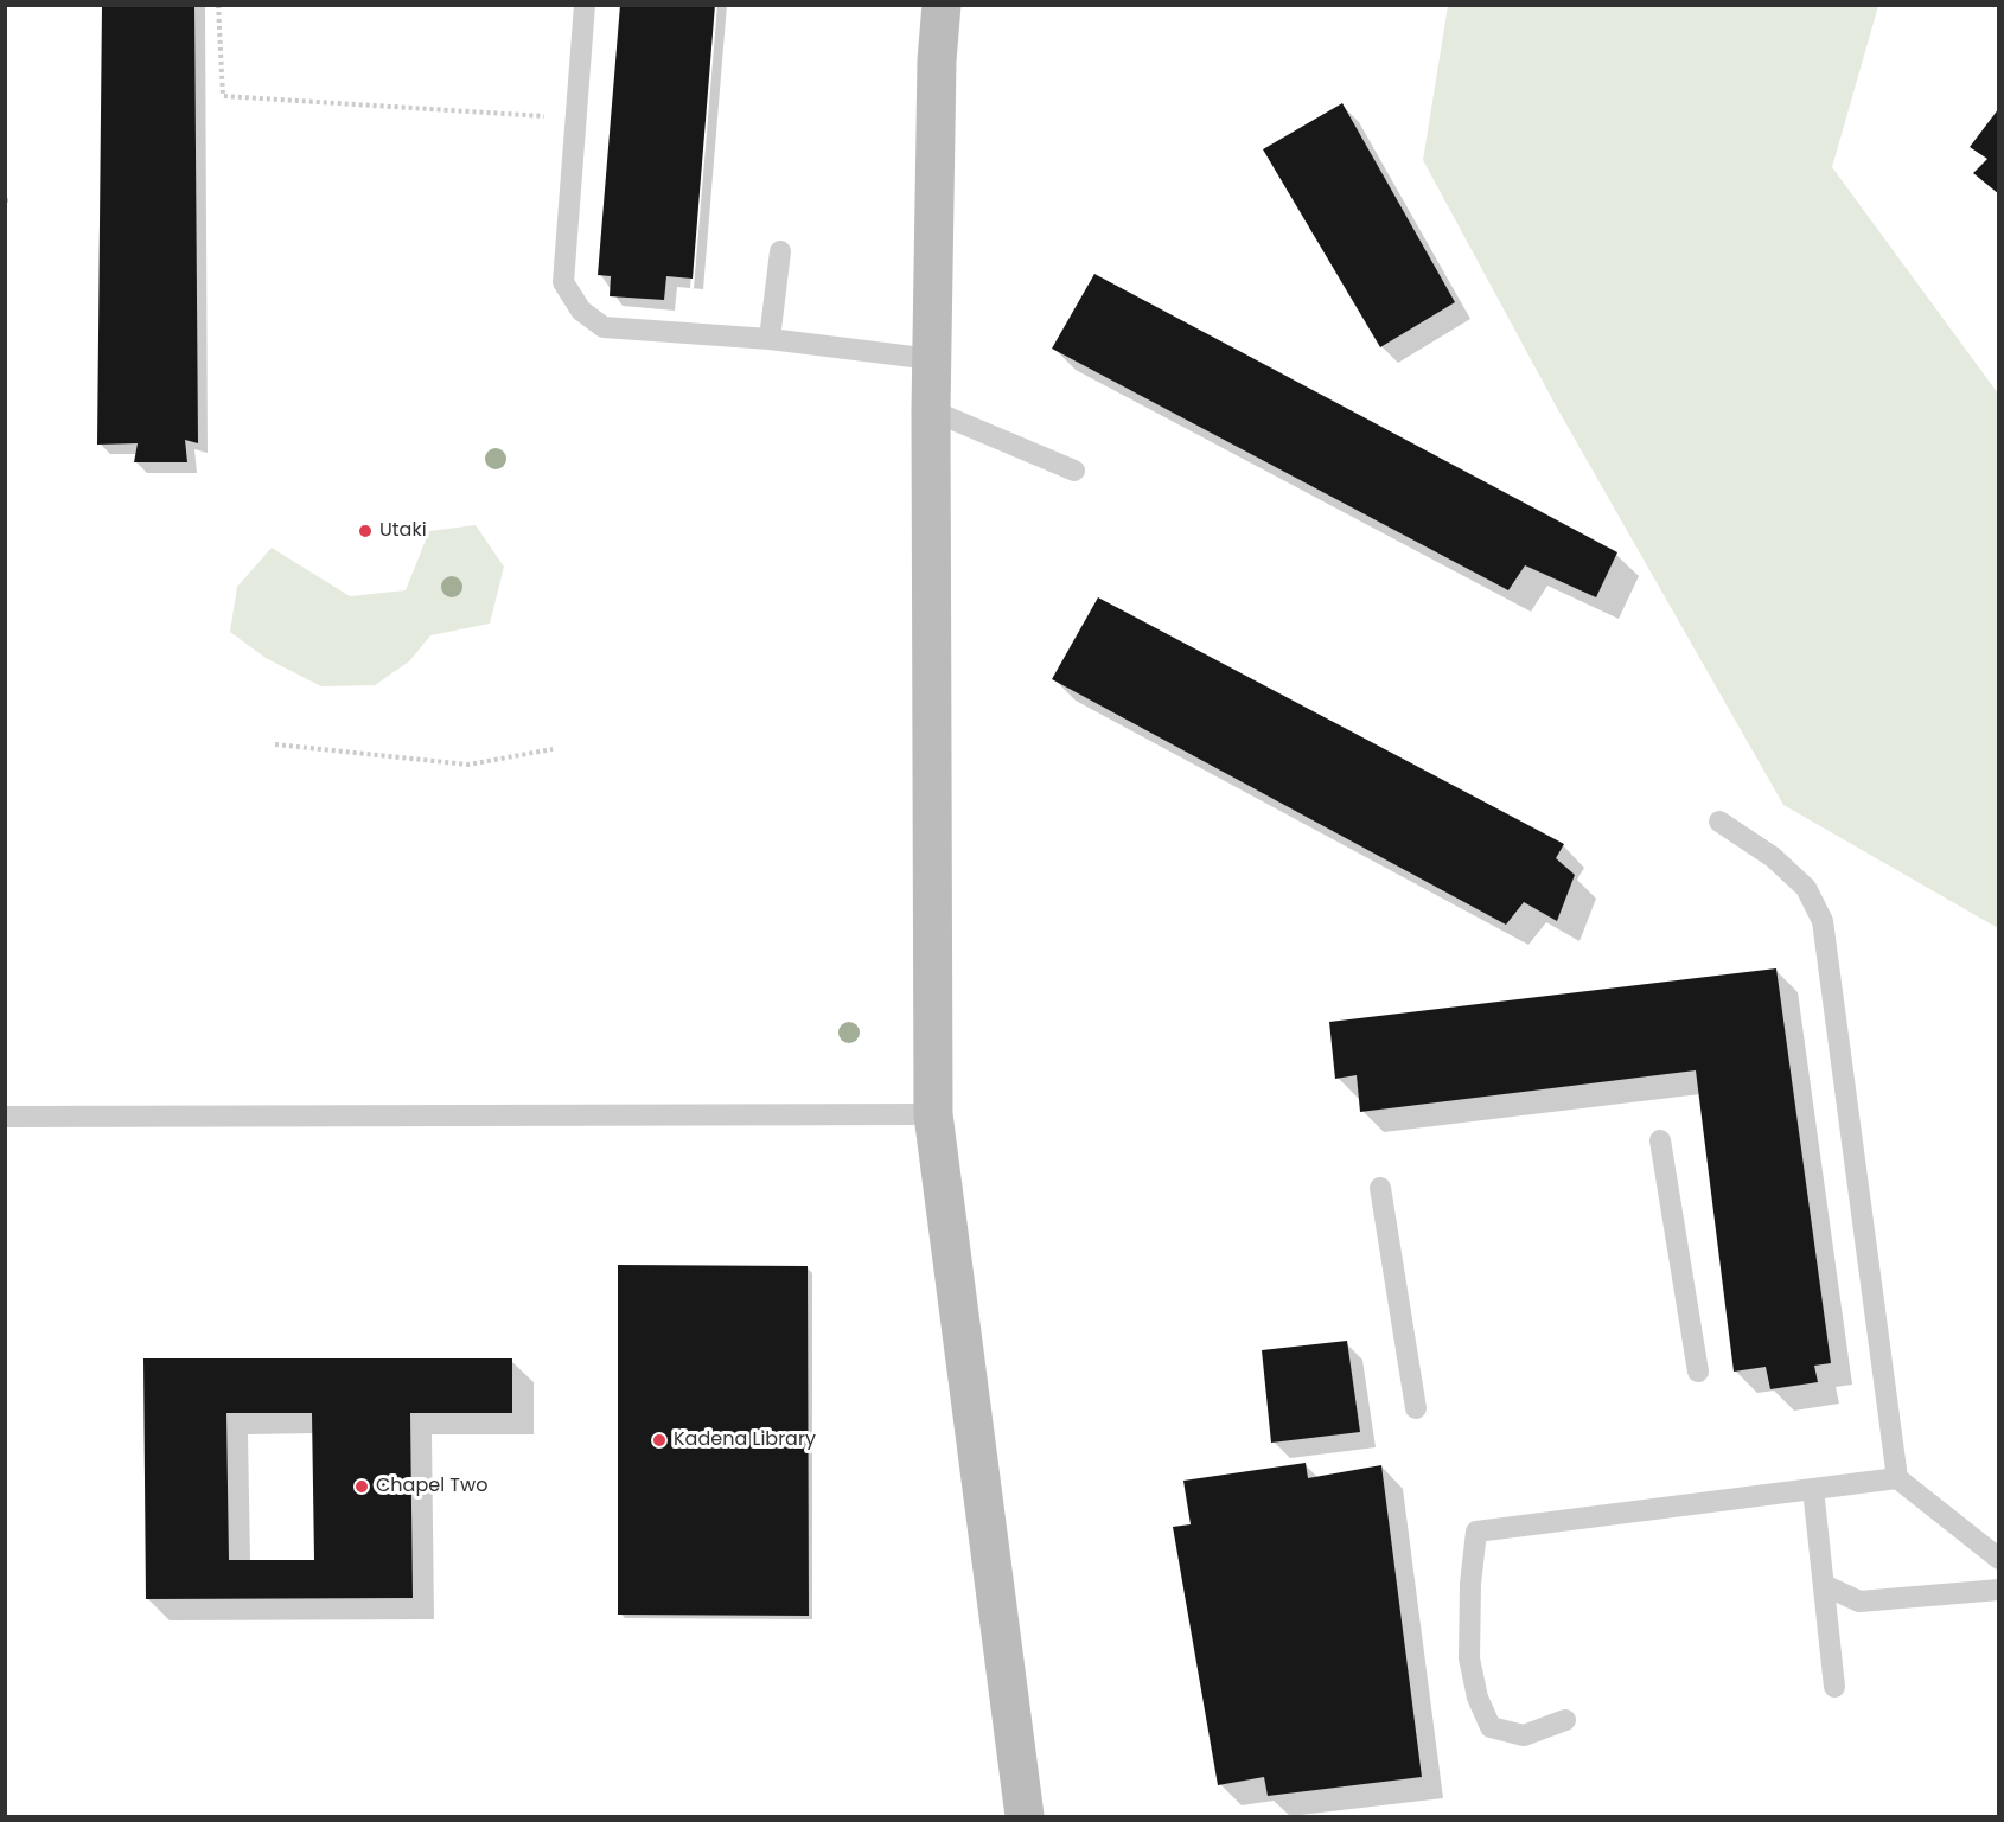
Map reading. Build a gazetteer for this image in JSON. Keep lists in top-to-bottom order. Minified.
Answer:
{"places":["Utaki","Kadena Library","Chapel Two"]}
